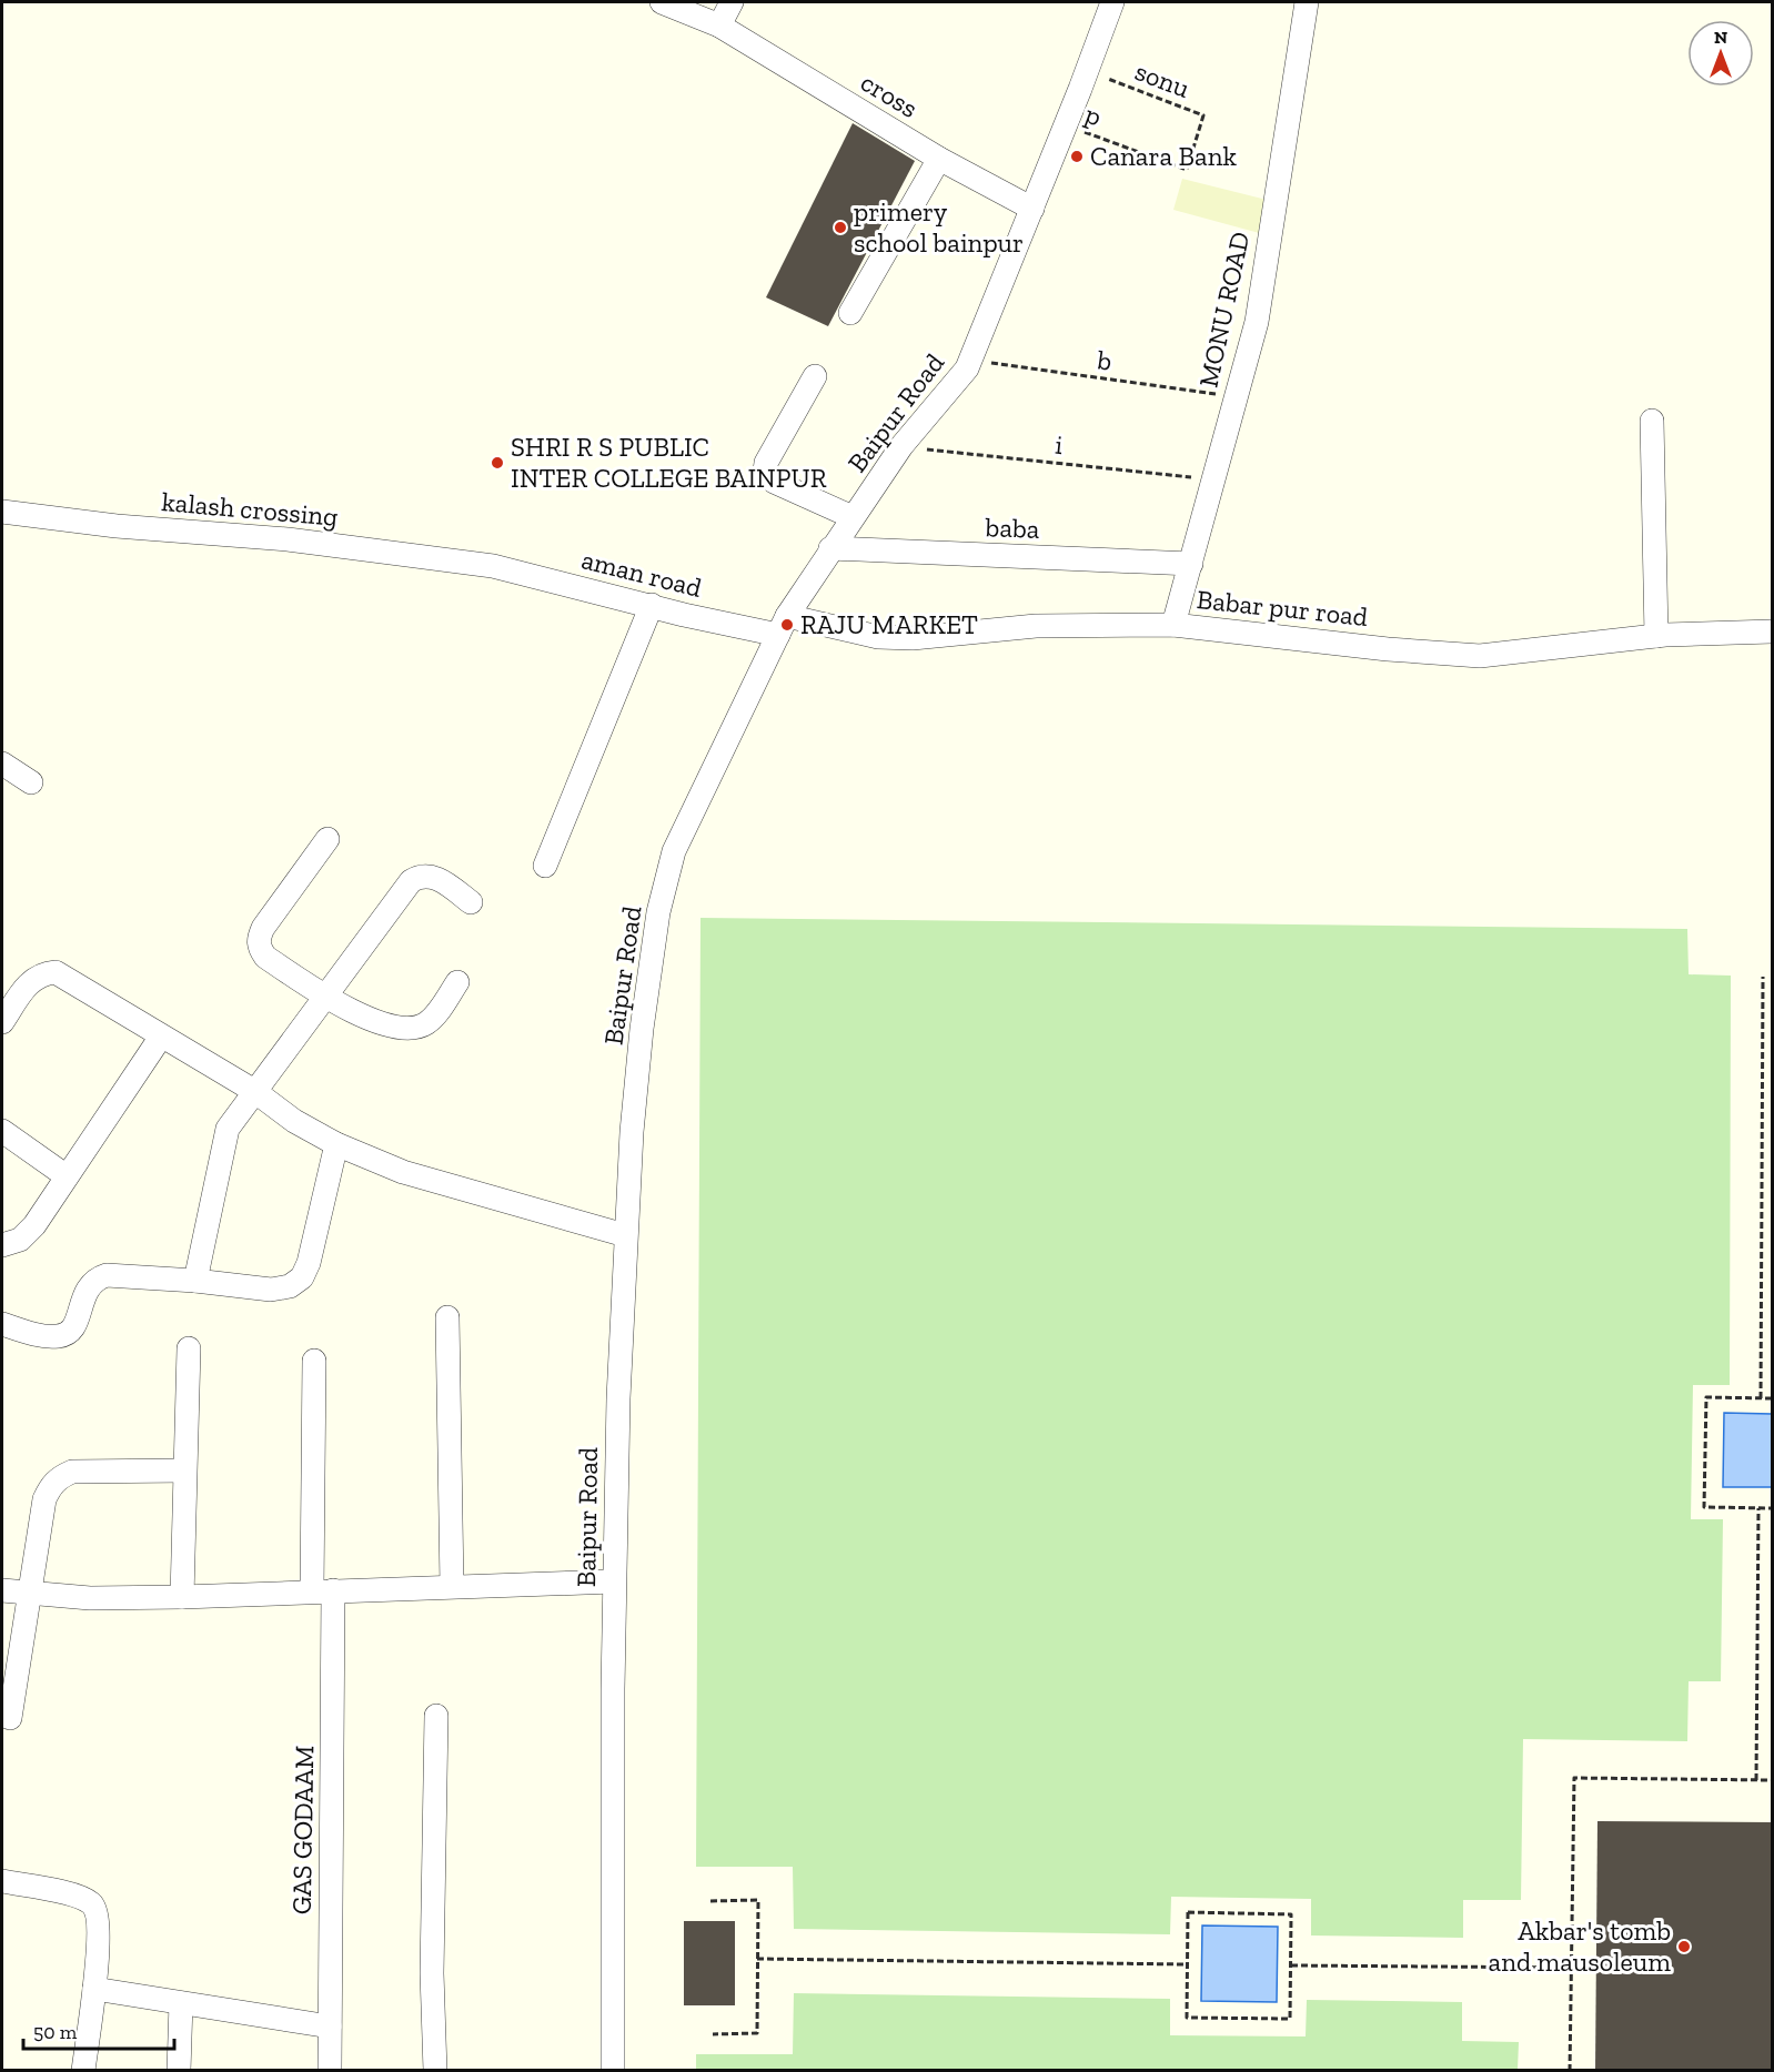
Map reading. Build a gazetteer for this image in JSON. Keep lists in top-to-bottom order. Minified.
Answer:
{"streets":{"street":["cross","MONU ROAD","Baipur Road","kalash crossing","baba","aman road","Babar pur road","GAS GODAAM"],"path":["sonu","p","b","i"]},"crossings":[["sonu","p"],["sonu","Baipur Road"],["cross","Baipur Road"],["p","Baipur Road"],["MONU ROAD","b"],["MONU ROAD","i"],["MONU ROAD","baba"],["MONU ROAD","Babar pur road"],["b","Baipur Road"],["Baipur Road","i"],["Baipur Road","baba"],["Baipur Road","aman road"],["Baipur Road","Babar pur road"],["kalash crossing","aman road"],["aman road","Babar pur road"]],"places":["Canara Bank","primery school bainpur","SHRI R S PUBLIC INTER COLLEGE BAINPUR","RAJU MARKET","Akbar's tomb and mausoleum"],"scale_bar":"50 m","north":"top"}
